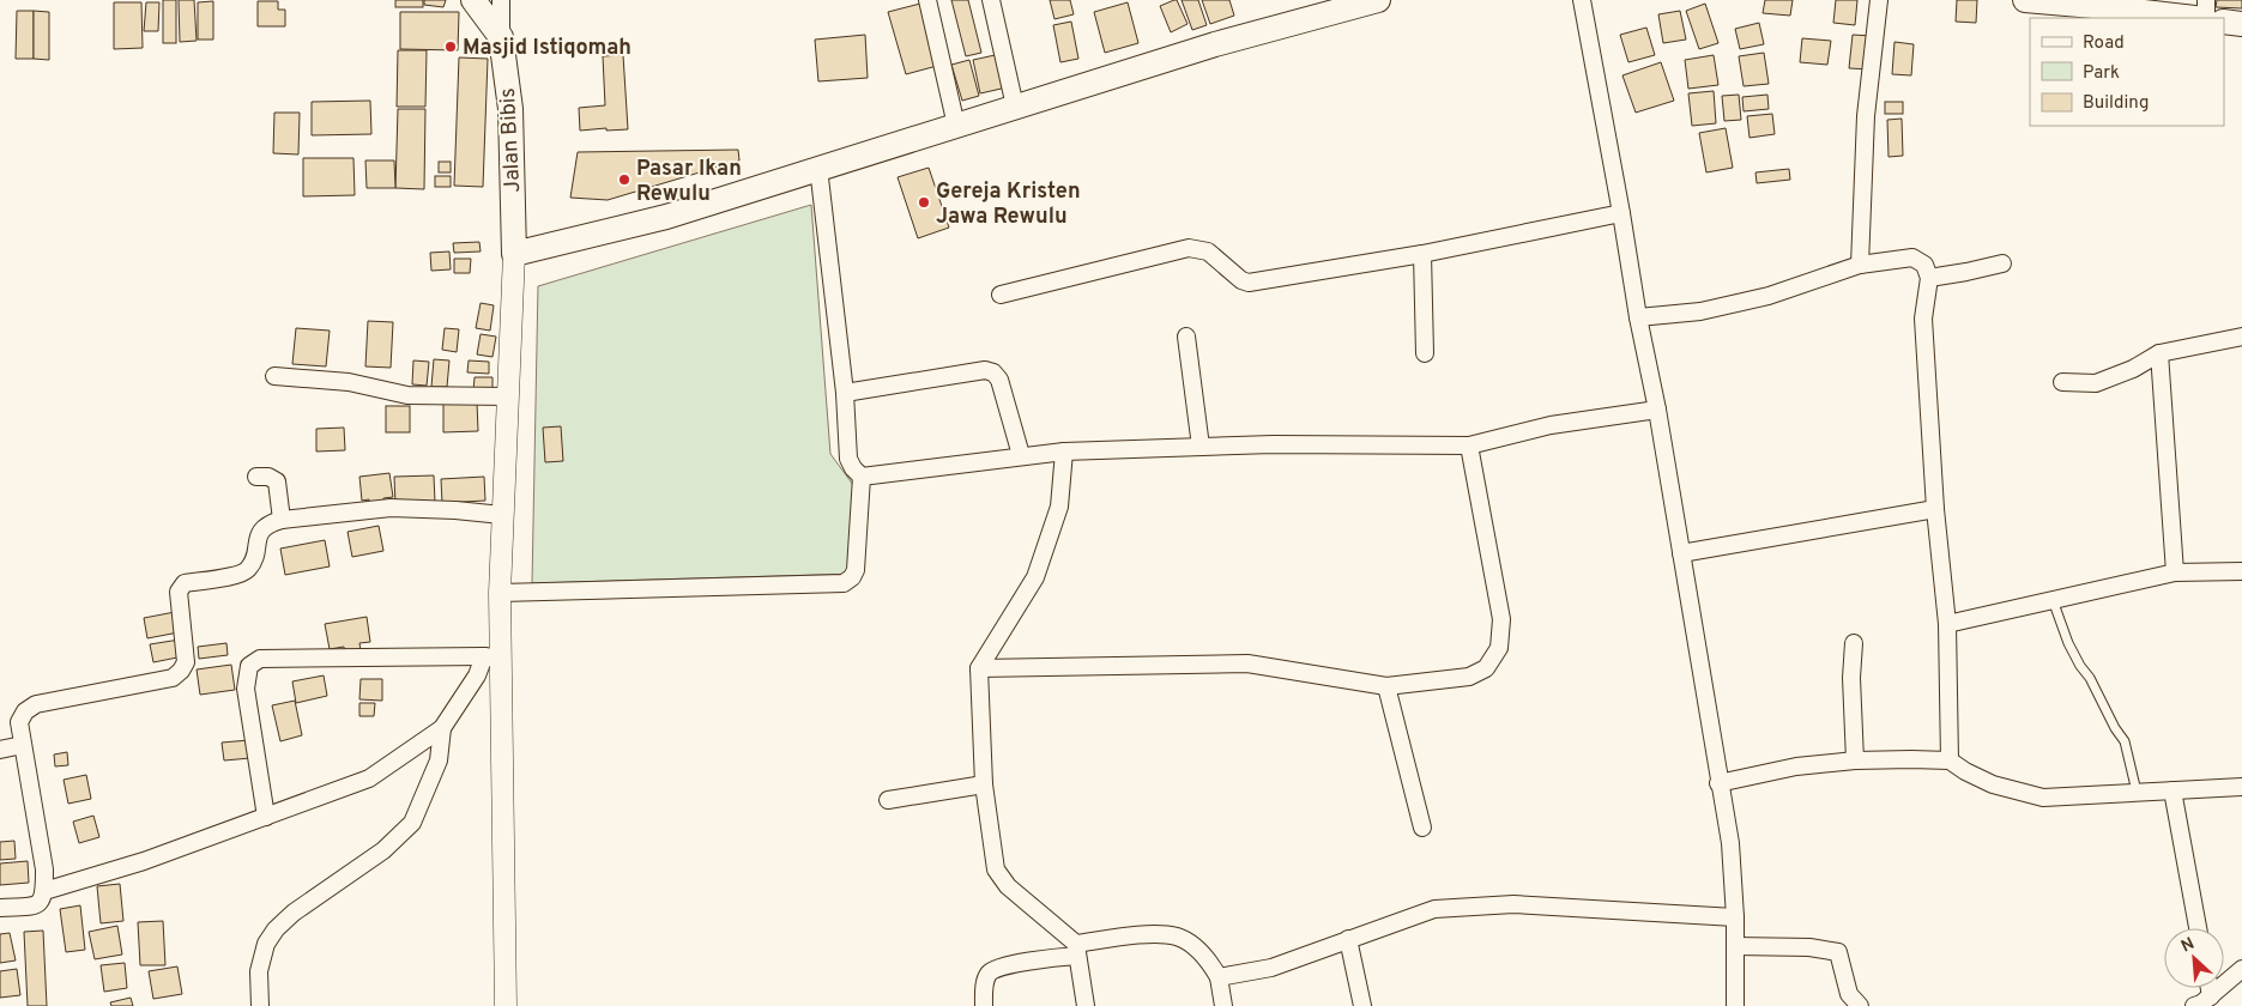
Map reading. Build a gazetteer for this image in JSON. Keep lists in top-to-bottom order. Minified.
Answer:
{"streets":{"main road":["Jalan Bibis"]},"places":["Masjid Istiqomah","Pasar Ikan Rewulu","Gereja Kristen Jawa Rewulu"],"legend":["Road","Park","Building"],"north":"top left"}
